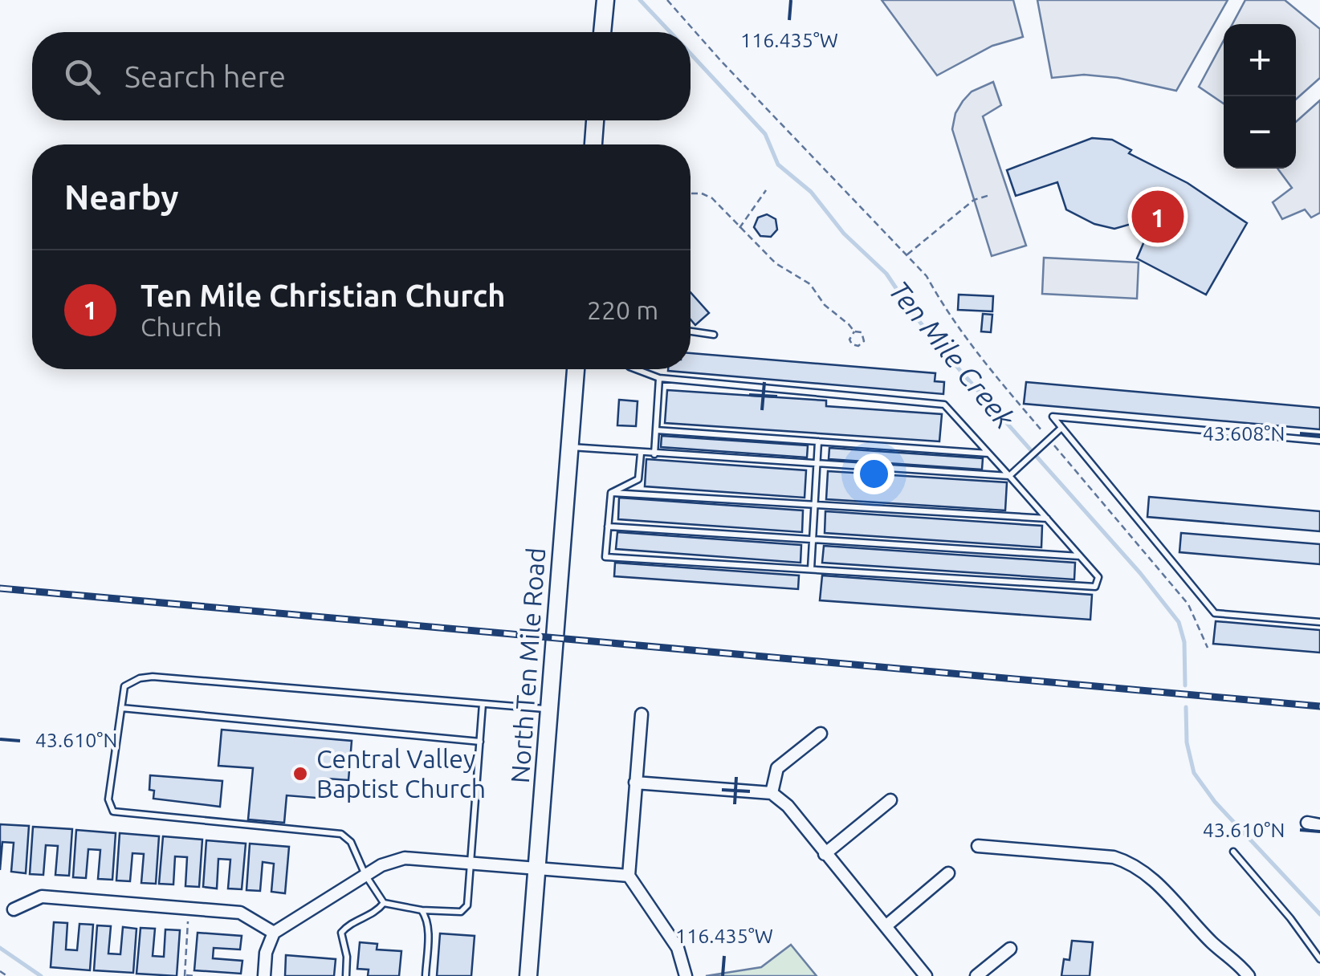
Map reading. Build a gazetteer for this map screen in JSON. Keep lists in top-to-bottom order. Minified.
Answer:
{"streets":{"main road":["North Ten Mile Road"]},"water":["Ten Mile Creek"],"places":["Central Valley Baptist Church"],"page":{"map_buttons":["+","−"],"search":"Search here","heading":"Nearby","pins":"1","list":[{"mark":"1","name":"Ten Mile Christian Church","note":"Church","value":"220 m"}]},"coordinates":["116.435°W","43.608°N","43.610°N"]}
